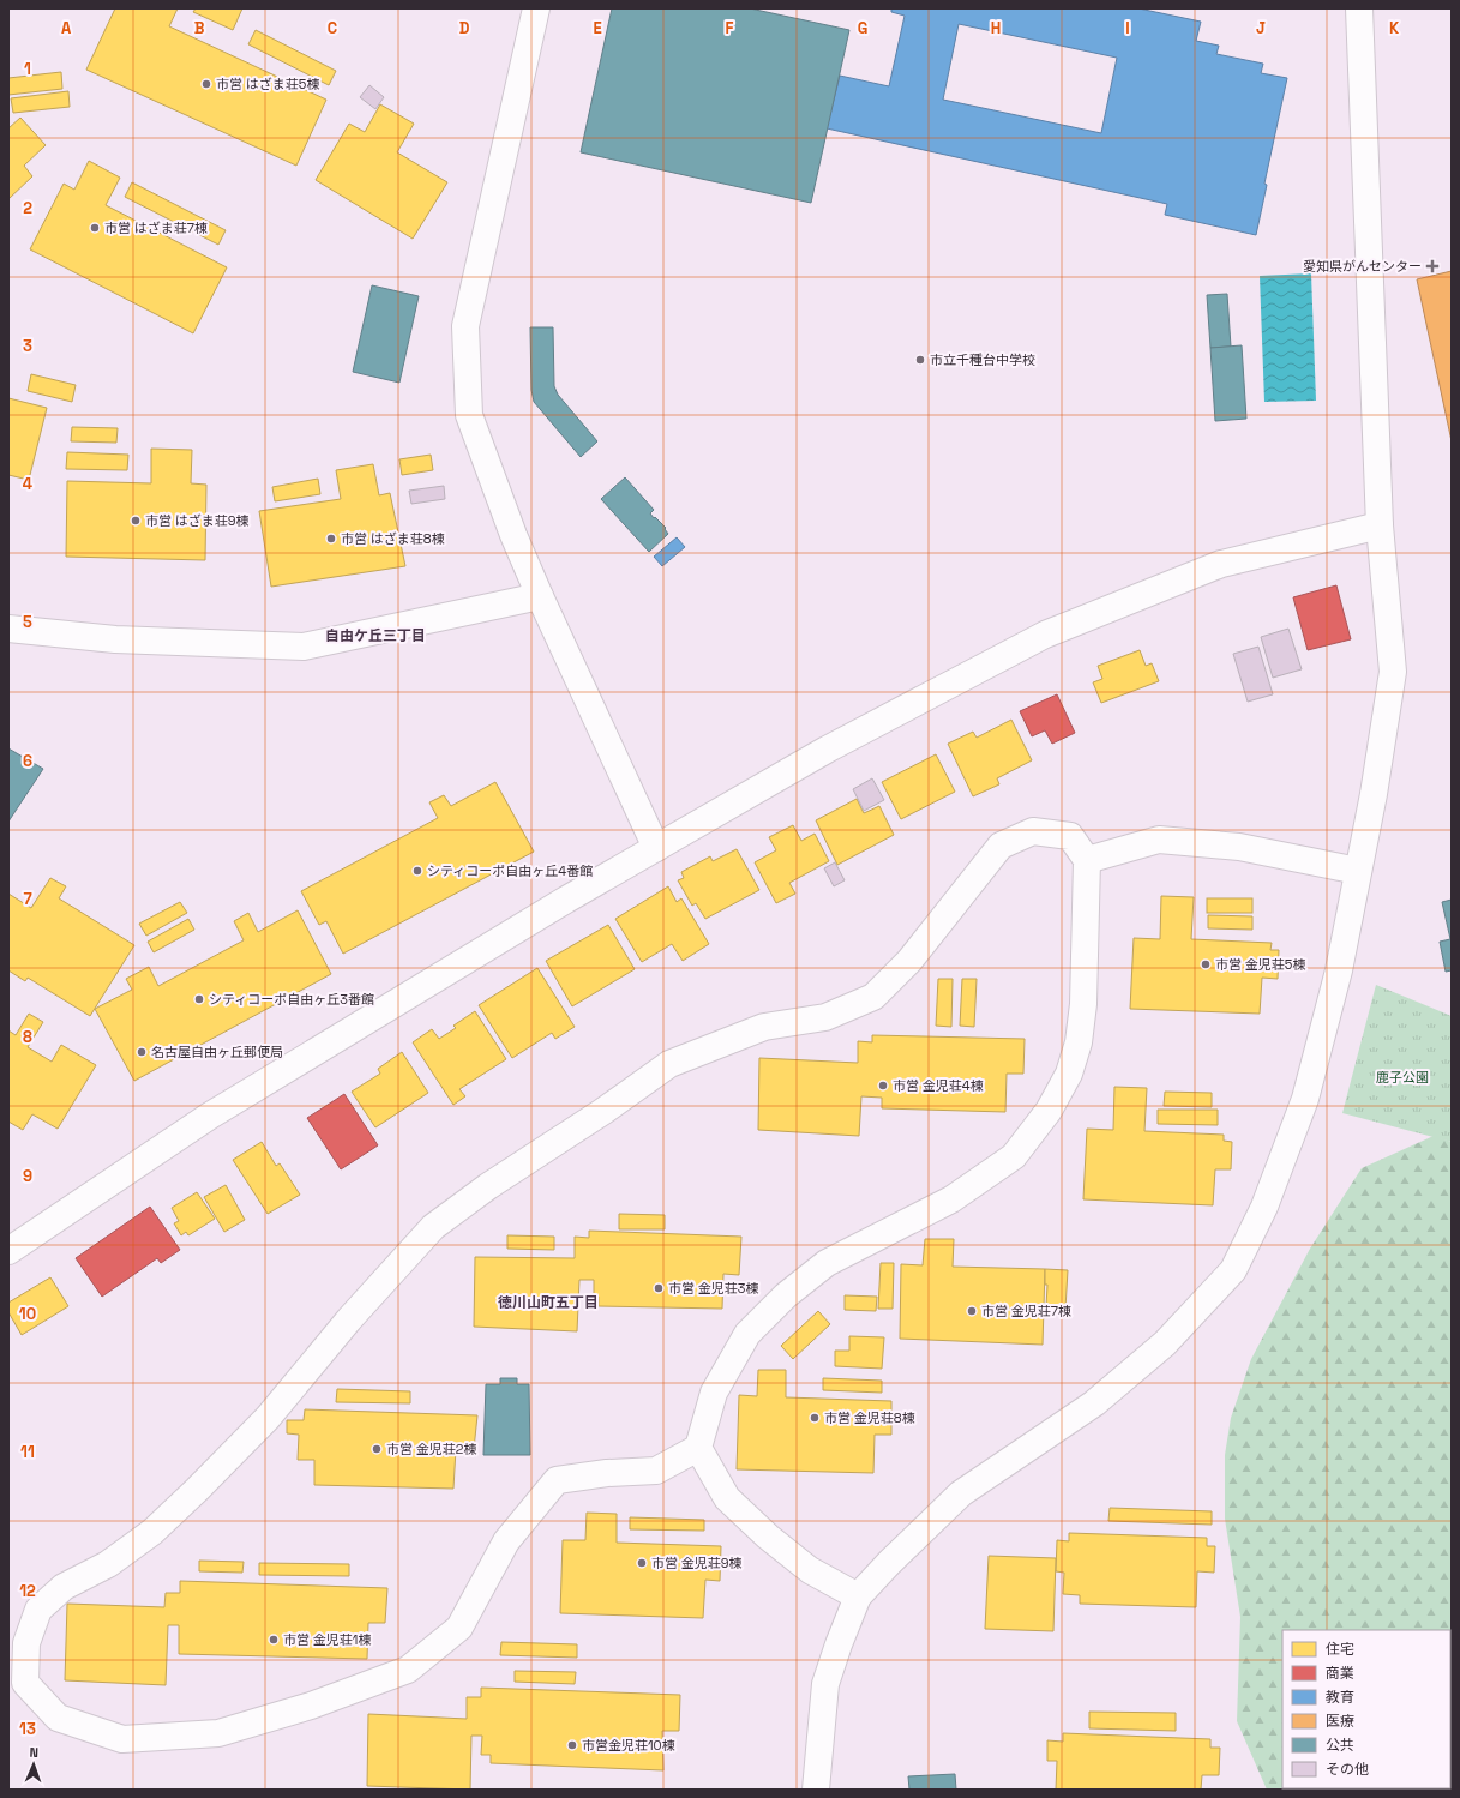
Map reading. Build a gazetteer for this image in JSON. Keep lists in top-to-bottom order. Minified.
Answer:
{"districts":["自由ケ丘三丁目","徳川山町五丁目"],"parks":["鹿子公園"],"places":{"other":["市営 はざま荘5棟","市営 はざま荘7棟","市立千種台中学校","市営 はざま荘9棟","市営 はざま荘8棟","シティコーポ自由ヶ丘4番館","市営 金児荘5棟","シティコーポ自由ヶ丘3番館","名古屋自由ヶ丘郵便局","市営 金児荘4棟","市営 金児荘3棟","市営 金児荘7棟","市営 金児荘8棟","市営 金児荘2棟","市営 金児荘9棟","市営 金児荘1棟","市営金児荘10棟"],"health":["愛知県がんセンター"]},"legend":["住宅","商業","教育","医療","公共","その他"],"north":"top","grid":{"columns":["A","B","C","D","E","F","G","H","I","J","K"],"rows":["1","2","3","4","5","6","7","8","9","10","11","12","13"]}}
